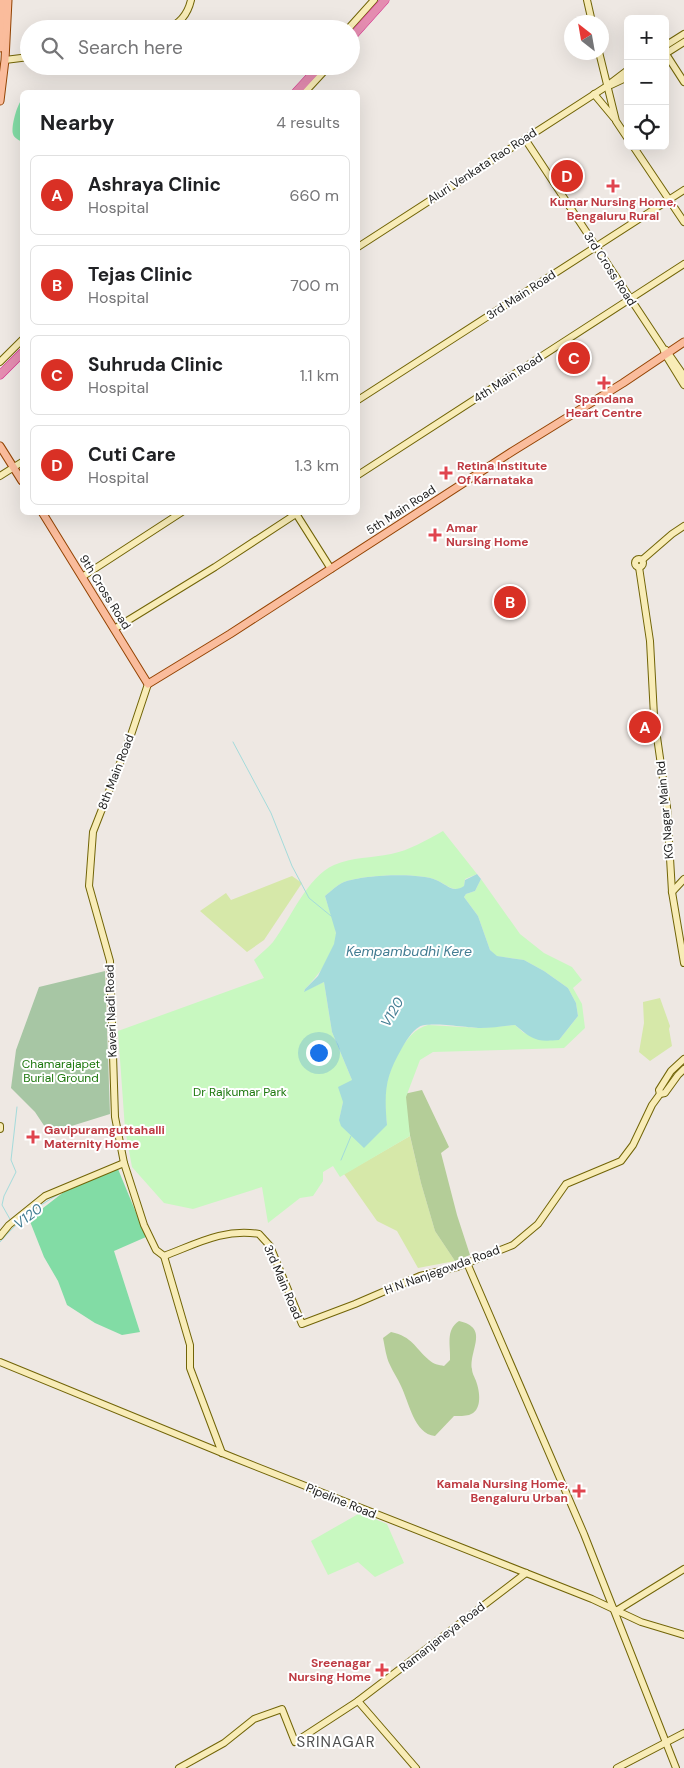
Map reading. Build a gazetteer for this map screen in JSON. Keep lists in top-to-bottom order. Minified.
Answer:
{"streets":{"main road":["5th Main Road","9th Cross Road"],"street":["Aluri Venkata Rao Road","3rd Cross Road","3rd Main Road","4th Main Road","8th Main Road","KG Nagar Main Rd","Kaveri Nadi Road","H N Nanjegowda Road","Pipeline Road","Ramanjaneya Road"]},"crossings":[["Aluri Venkata Rao Road","3rd Cross Road"],["3rd Cross Road","3rd Main Road"],["3rd Cross Road","4th Main Road"],["3rd Cross Road","5th Main Road"],["3rd Main Road","H N Nanjegowda Road"],["5th Main Road","9th Cross Road"],["5th Main Road","8th Main Road"],["9th Cross Road","8th Main Road"],["8th Main Road","Kaveri Nadi Road"],["Pipeline Road","Ramanjaneya Road"]],"districts":["SRINAGAR"],"water":["Kempambudhi Kere","V120"],"parks":["Chamarajapet Burial Ground","Dr Rajkumar Park"],"places":{"health":["Kumar Nursing Home, Bengaluru Rural","Spandana Heart Centre","Retina Institute Of Karnataka","Amar Nursing Home","Gavipuramguttahalli Maternity Home","Kamala Nursing Home, Bengaluru Urban","Sreenagar Nursing Home"]},"north":"top left","page":{"map_buttons":["+","−"],"search":"Search here","heading":["Nearby","4 results"],"list":[{"mark":"A","name":"Ashraya Clinic","note":"Hospital","value":"660 m"},{"mark":"B","name":"Tejas Clinic","note":"Hospital","value":"700 m"},{"mark":"C","name":"Suhruda Clinic","note":"Hospital","value":"1.1 km"},{"mark":"D","name":"Cuti Care","note":"Hospital","value":"1.3 km"}],"pins":["D","C","B","A"]}}
